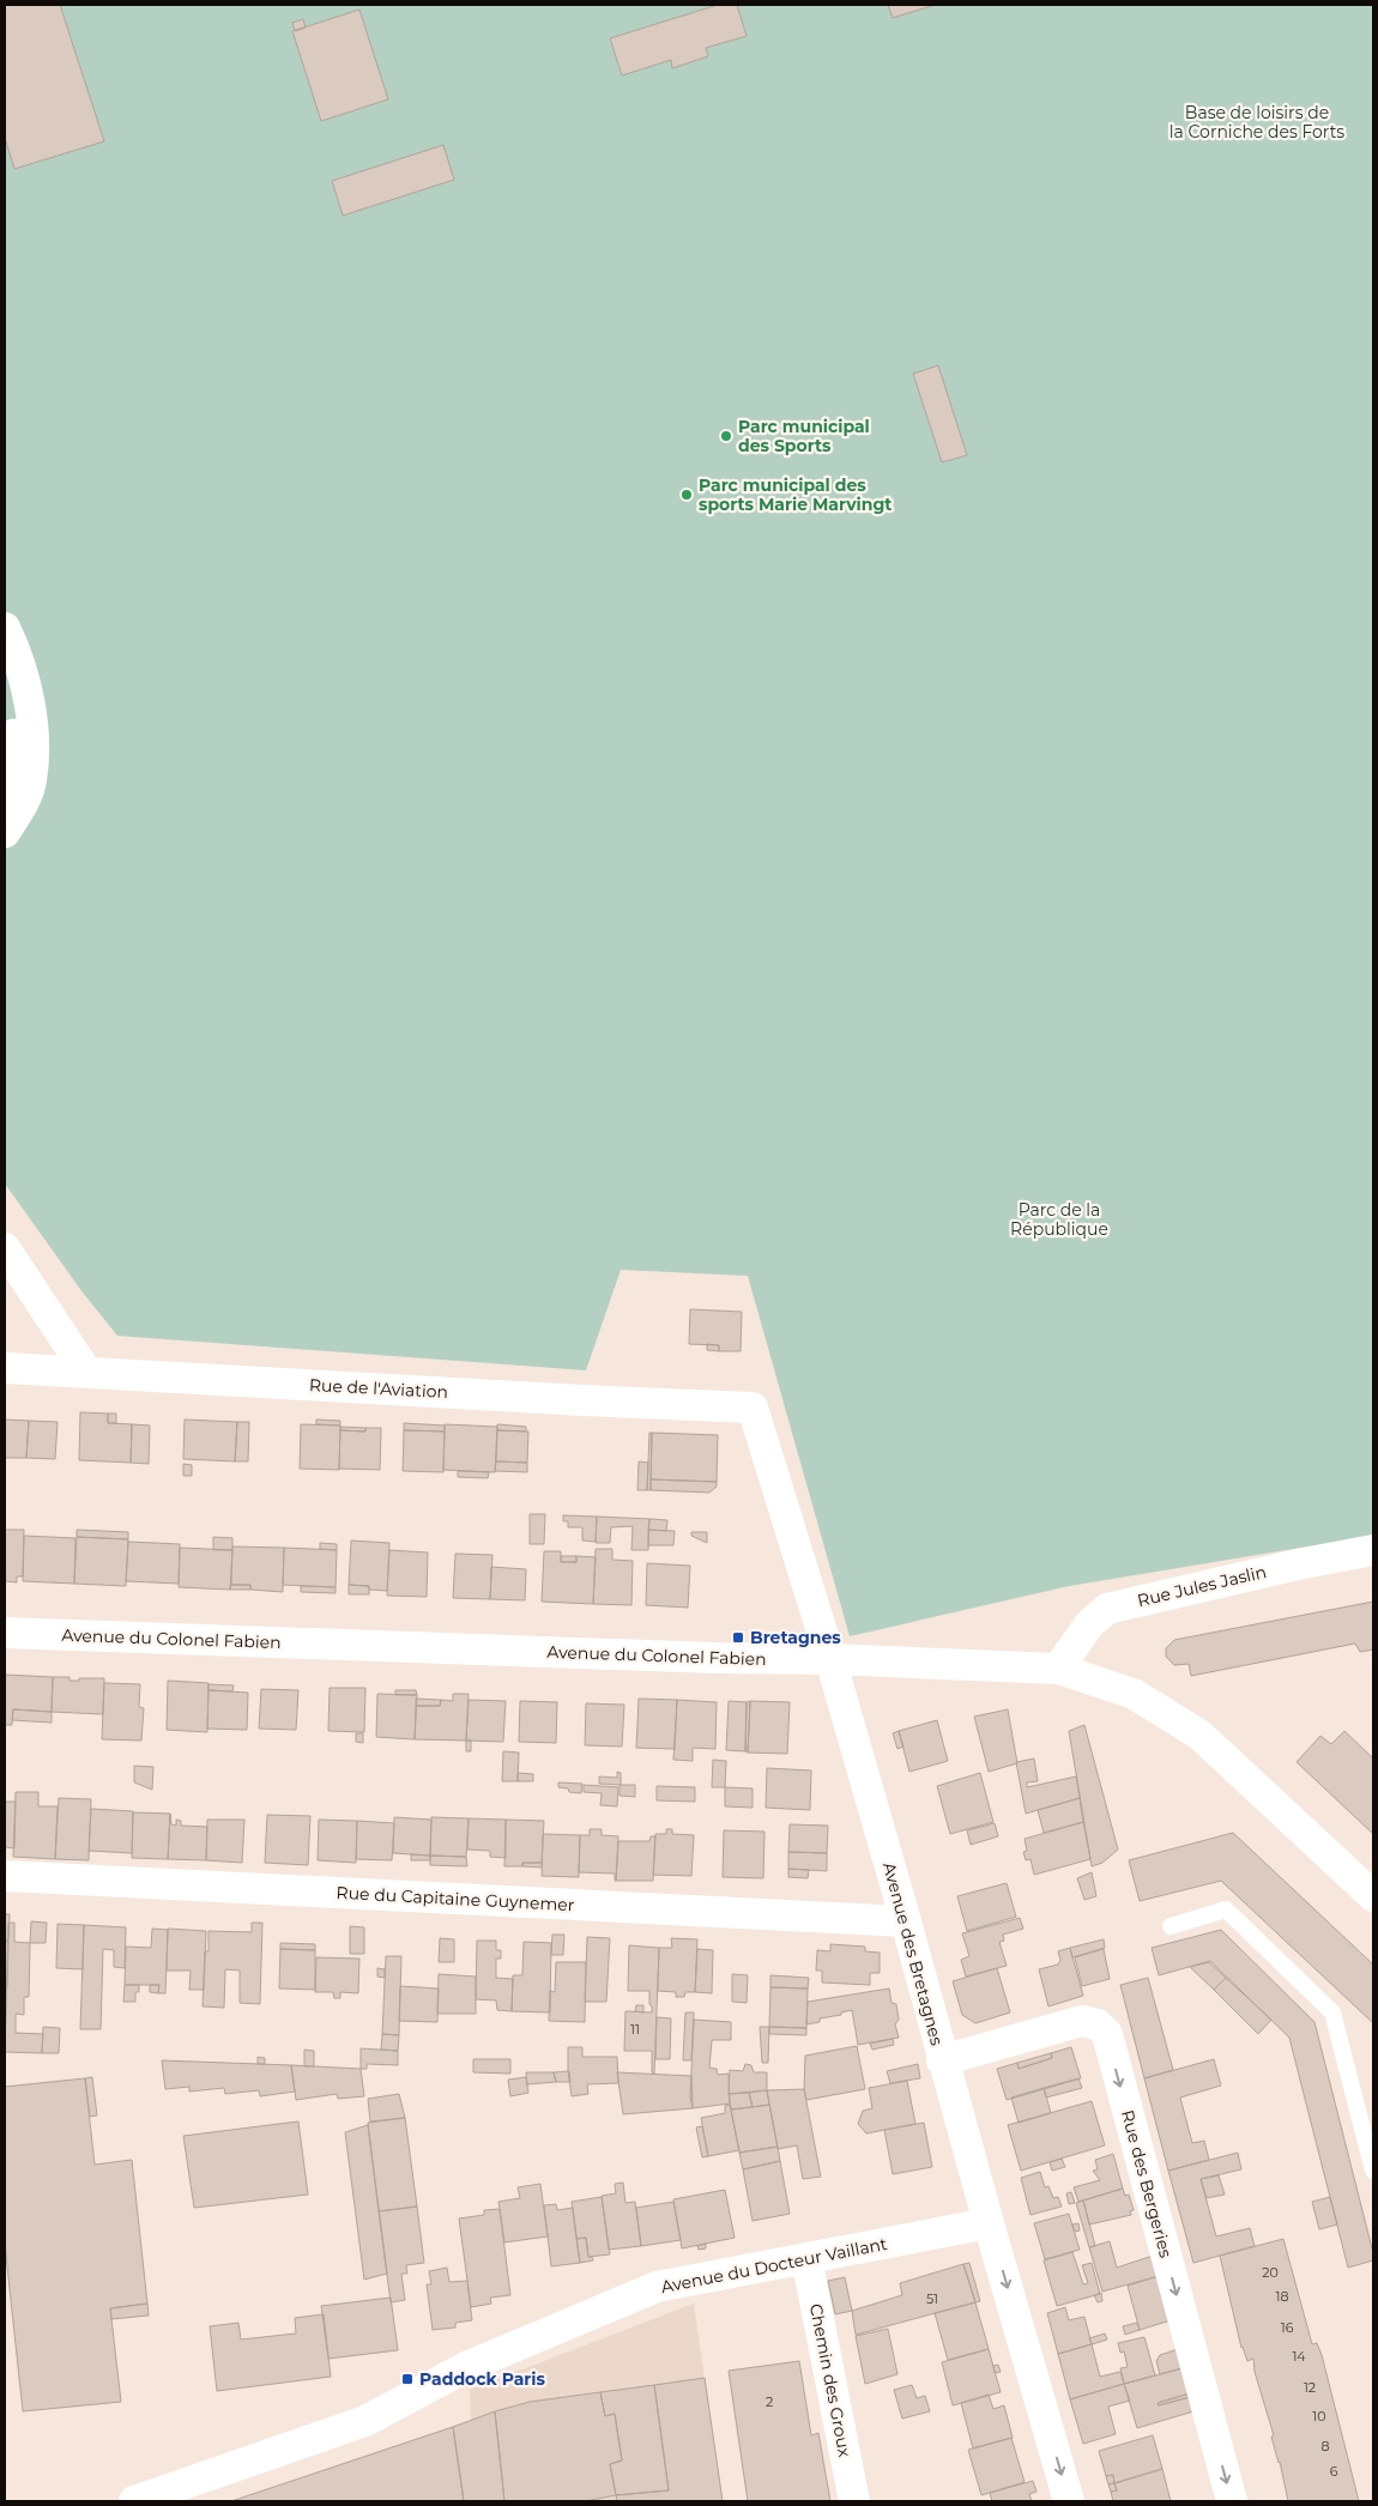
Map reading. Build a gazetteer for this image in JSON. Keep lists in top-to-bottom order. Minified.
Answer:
{"streets":{"street":["Rue de l'Aviation","Rue Jules Jaslin","Avenue du Colonel Fabien","Rue du Capitaine Guynemer","Avenue des Bretagnes","Rue des Bergeries","Avenue du Docteur Vaillant","Chemin des Groux"]},"crossings":[["Rue de l'Aviation","Avenue des Bretagnes"],["Rue Jules Jaslin","Avenue du Colonel Fabien"],["Avenue du Colonel Fabien","Avenue des Bretagnes"],["Rue du Capitaine Guynemer","Avenue des Bretagnes"],["Avenue des Bretagnes","Rue des Bergeries"],["Avenue des Bretagnes","Avenue du Docteur Vaillant"],["Avenue du Docteur Vaillant","Chemin des Groux"]],"one_way":["Rue des Bergeries"],"parks":["Base de loisirs de la Corniche des Forts","Parc de la République"],"places":{"other":["Parc municipal des Sports","Parc municipal des sports Marie Marvingt"],"transit":["Bretagnes","Paddock Paris"]},"house_numbers":["11","20","18","51","16","14","12","2","10","8","6"]}
